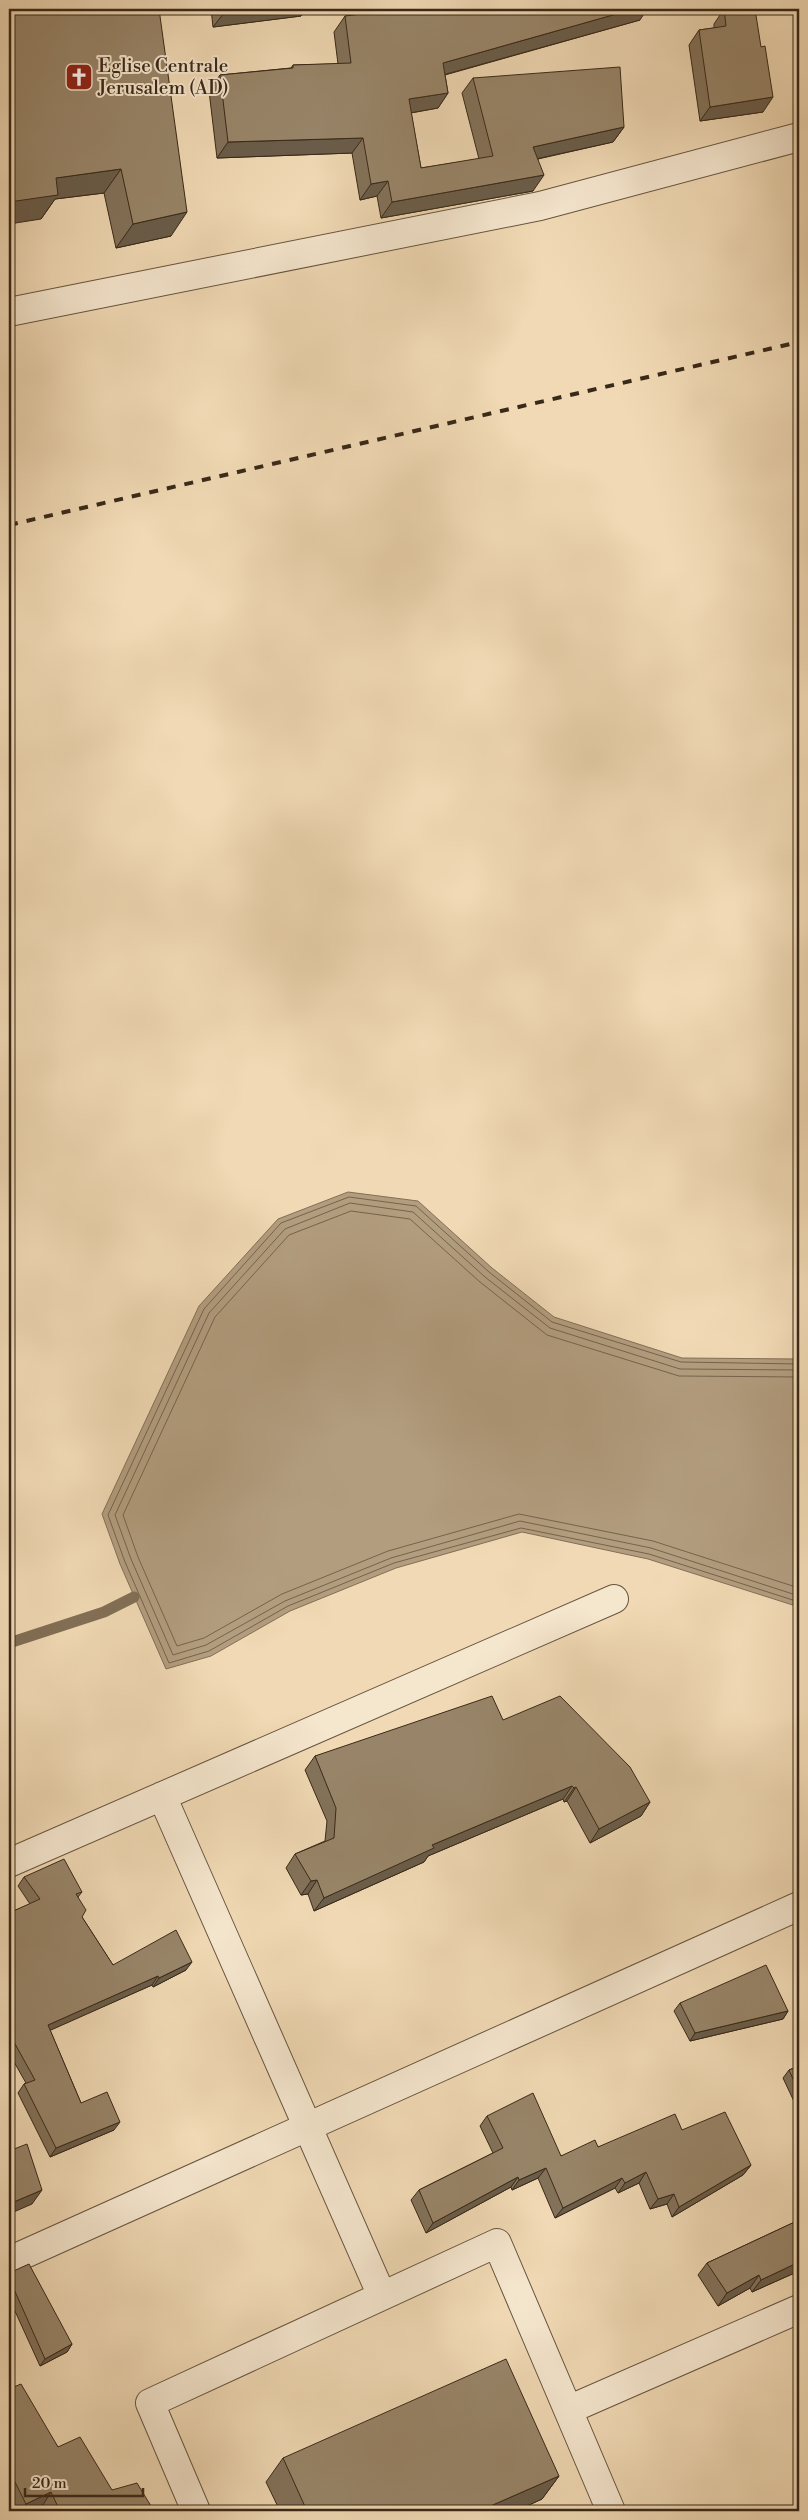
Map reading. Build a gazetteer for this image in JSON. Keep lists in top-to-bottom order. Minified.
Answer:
{"places":{"church":["Eglise Centrale Jerusalem (AD)"]},"scale_bar":"20 m"}
